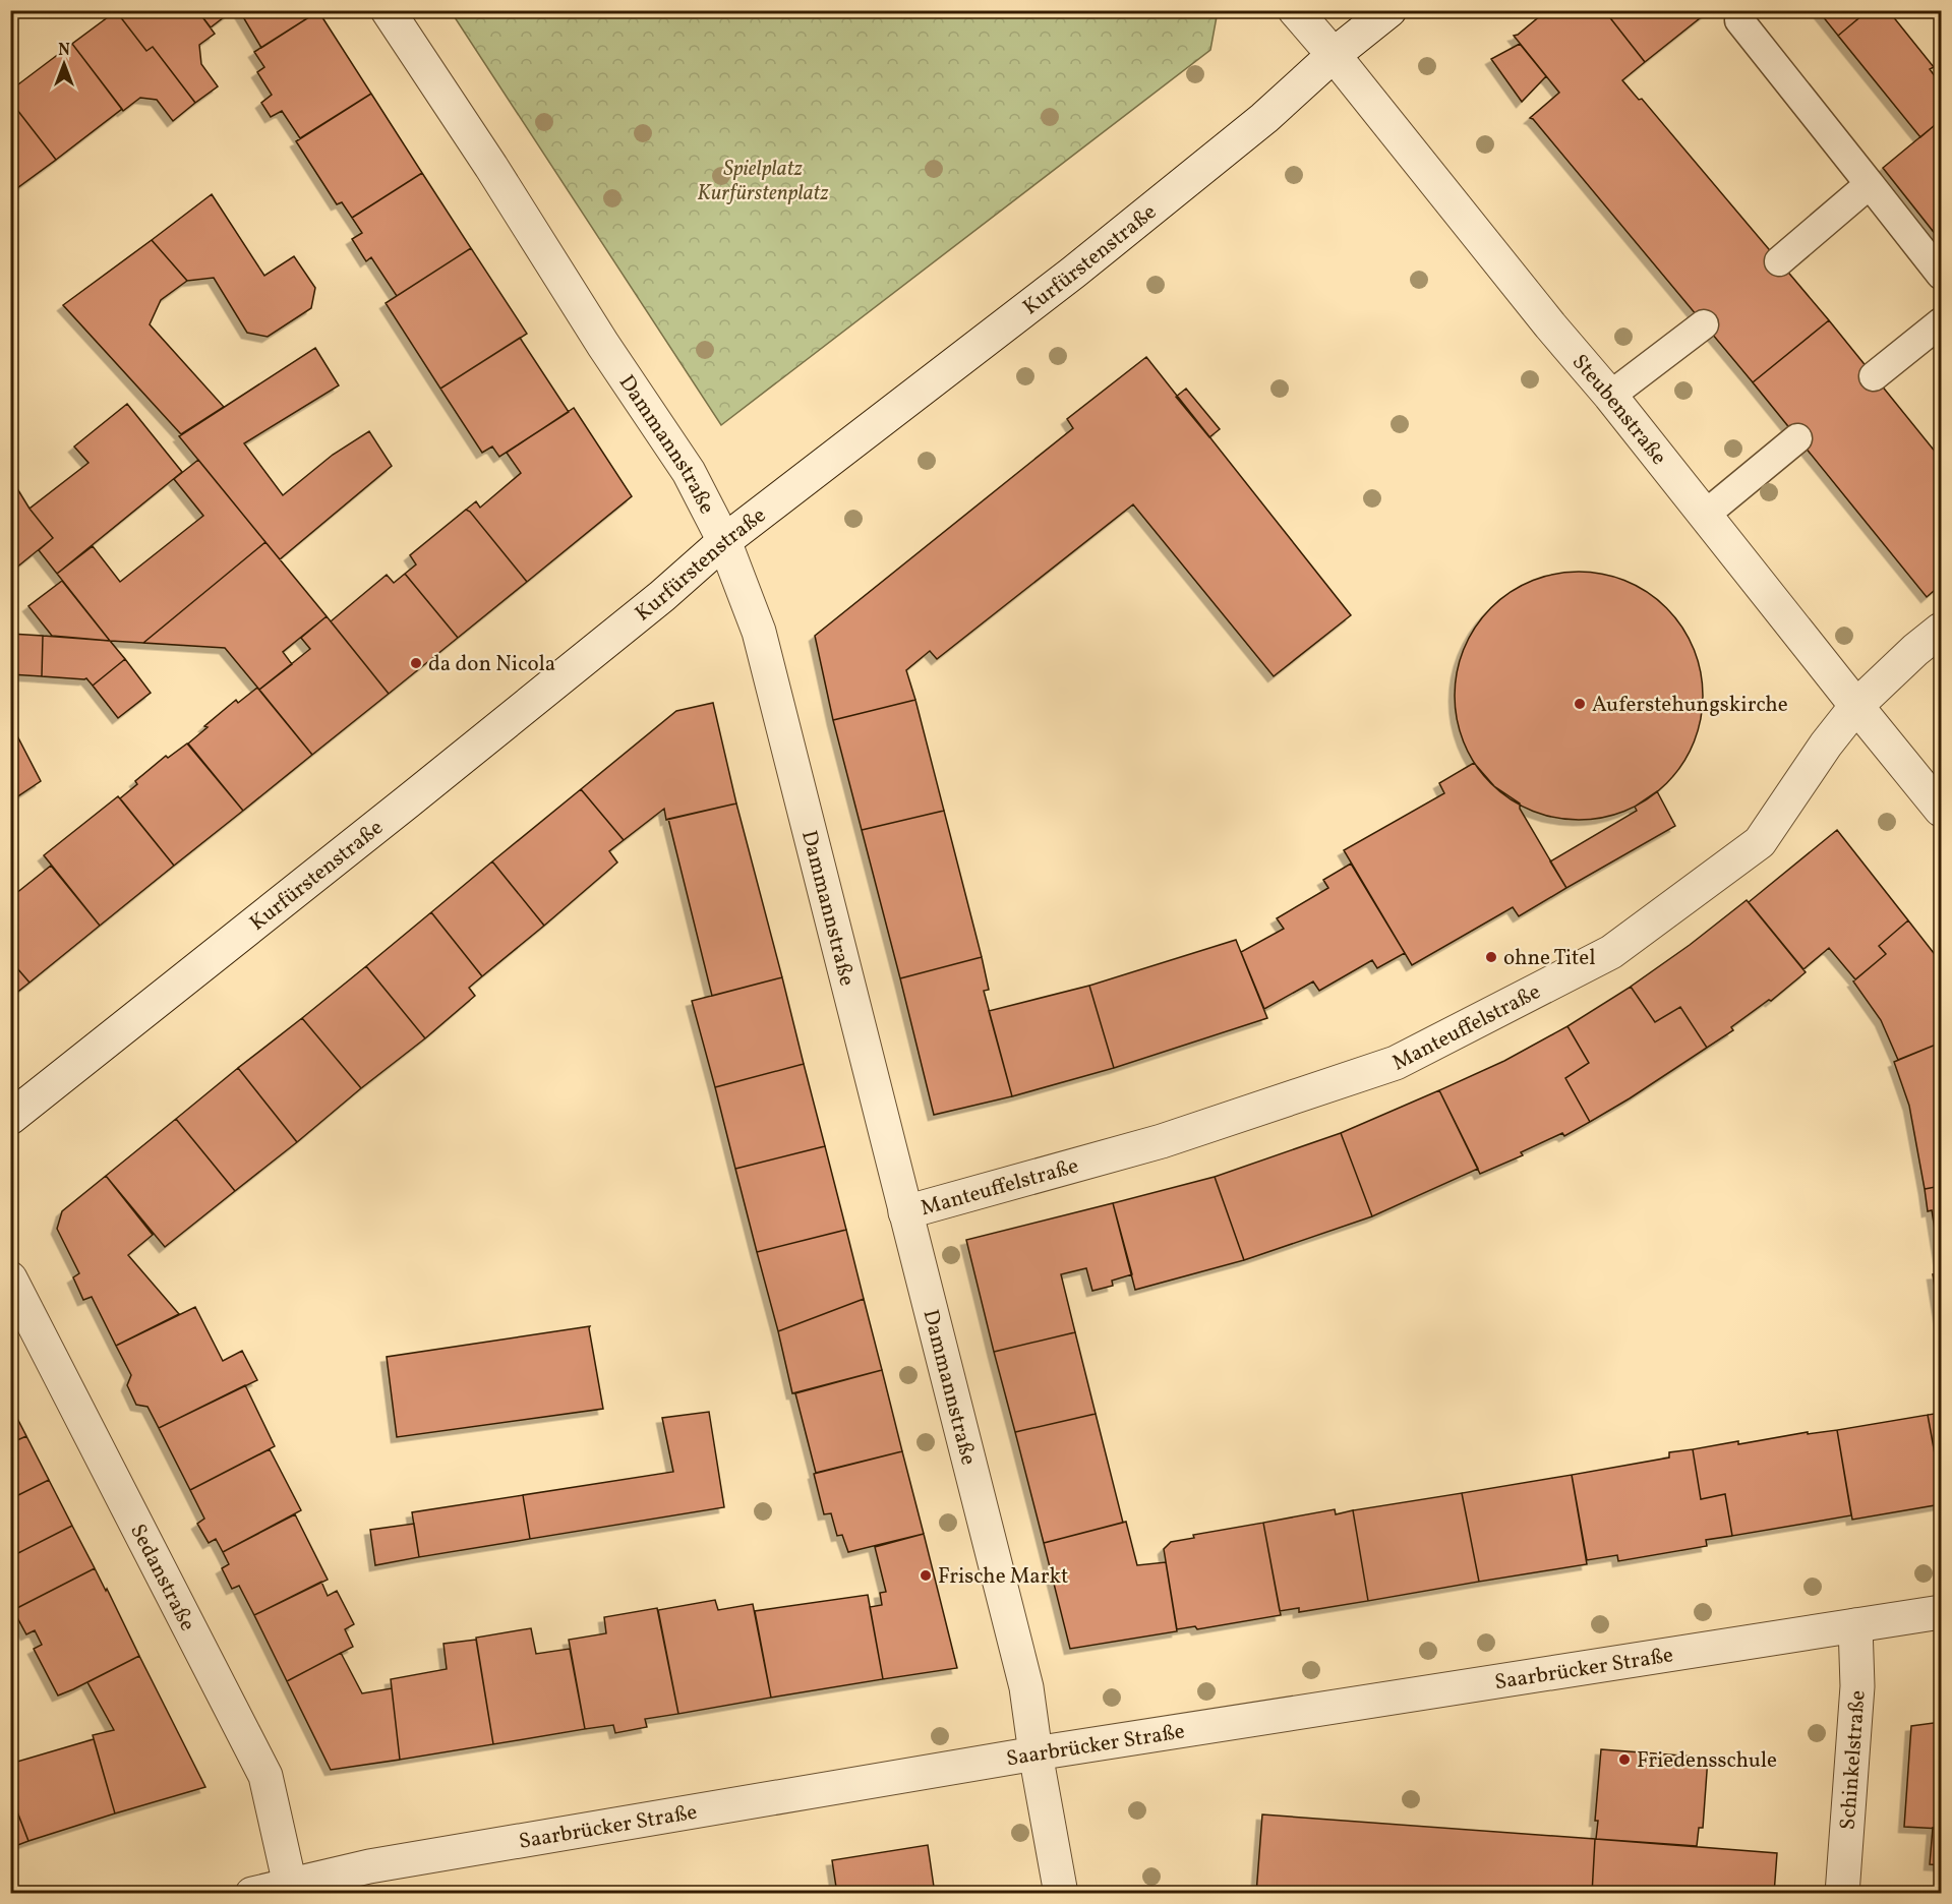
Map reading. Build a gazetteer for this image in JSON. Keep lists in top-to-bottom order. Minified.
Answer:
{"streets":{"street":["Kurfürstenstraße","Steubenstraße","Dammannstraße","Manteuffelstraße","Sedanstraße","Saarbrücker Straße","Schinkelstraße"]},"crossings":[["Kurfürstenstraße","Steubenstraße"],["Kurfürstenstraße","Dammannstraße"],["Steubenstraße","Manteuffelstraße"],["Dammannstraße","Manteuffelstraße"],["Dammannstraße","Saarbrücker Straße"],["Sedanstraße","Saarbrücker Straße"],["Saarbrücker Straße","Schinkelstraße"]],"parks":["Spielplatz Kurfürstenplatz"],"places":["da don Nicola","Auferstehungskirche","ohne Titel","Frische Markt","Friedensschule"],"north":"top"}
